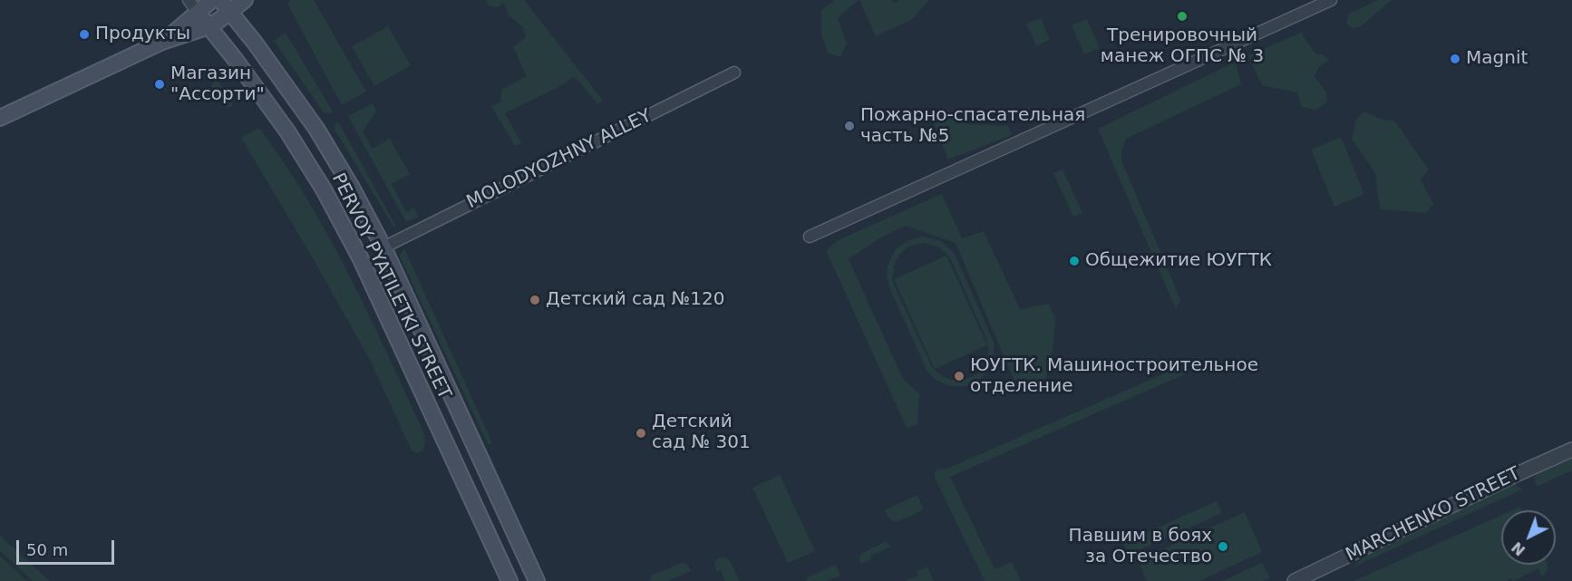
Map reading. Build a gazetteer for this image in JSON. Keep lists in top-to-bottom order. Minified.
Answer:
{"streets":{"main road":["PERVOY PYATILETKI STREET"],"street":["MOLODYOZHNY ALLEY","MARCHENKO STREET"]},"crossings":[["MOLODYOZHNY ALLEY","PERVOY PYATILETKI STREET"]],"places":["Тренировочный манеж ОГПС № 3","Продукты","Magnit","Магазин \"Ассорти\"","Пожарно-спасательная часть №5","Общежитие ЮУГТК","Детский сад №120","ЮУГТК. Машиностроительное отделение","Детский сад № 301","Павшим в боях за Отечество"],"scale_bar":"50 m","north":"bottom left"}
